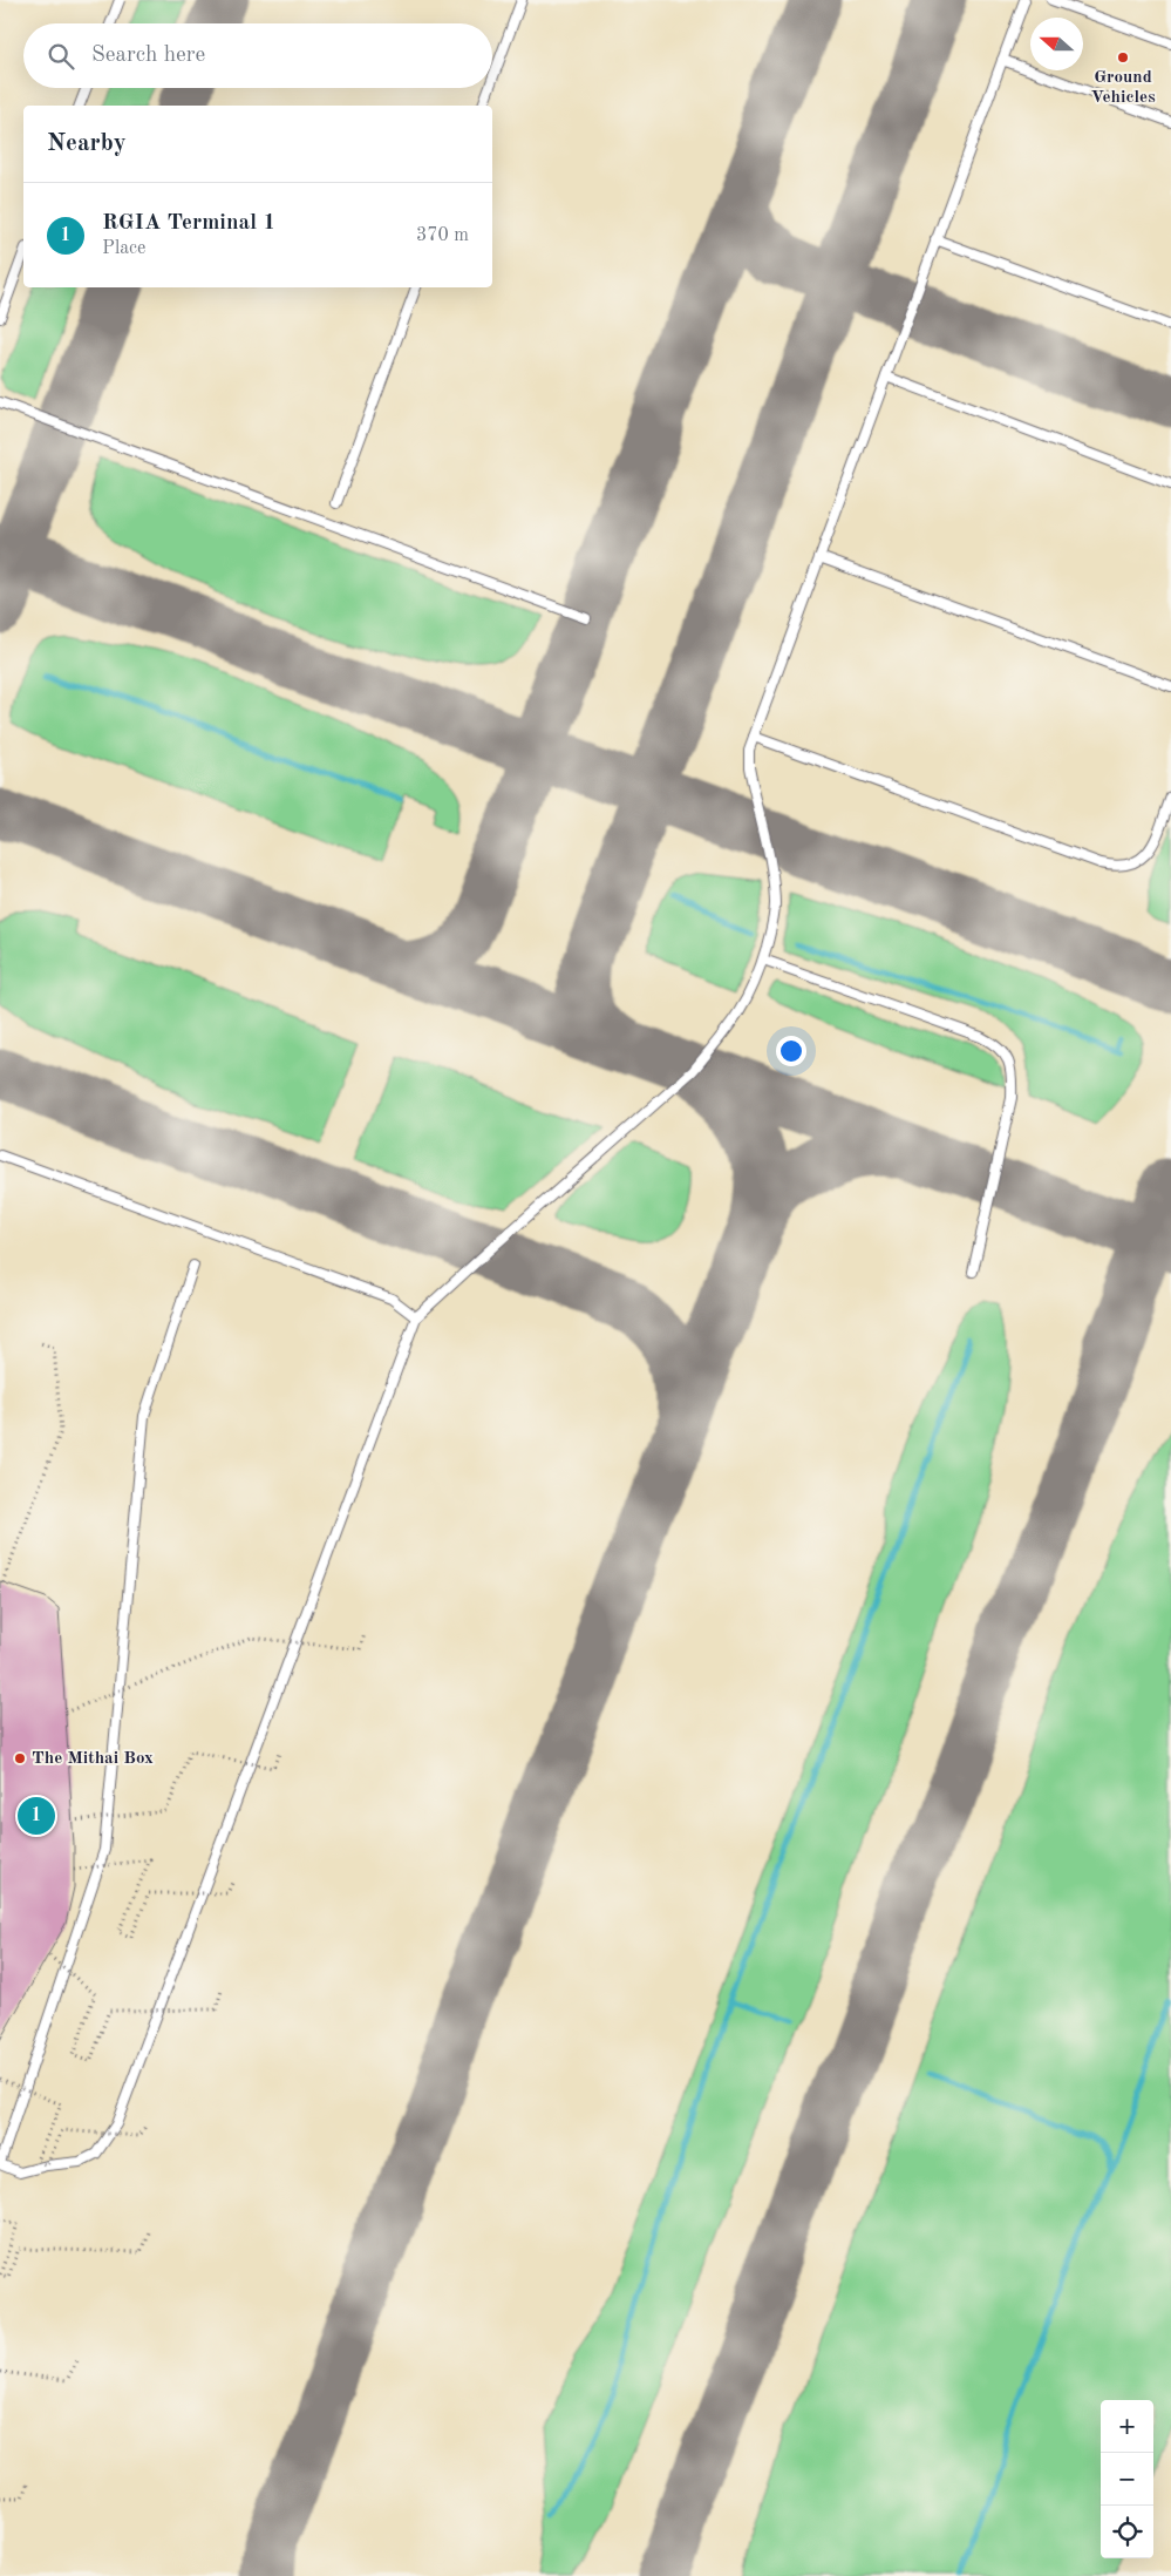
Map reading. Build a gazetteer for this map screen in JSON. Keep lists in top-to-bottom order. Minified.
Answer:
{"places":["Ground Vehicles","The Mithai Box"],"north":"left","page":{"search":"Search here","heading":"Nearby","list":[{"mark":"1","name":"RGIA Terminal 1","note":"Place","value":"370 m"}],"pins":"1","map_buttons":["+","−"]}}
